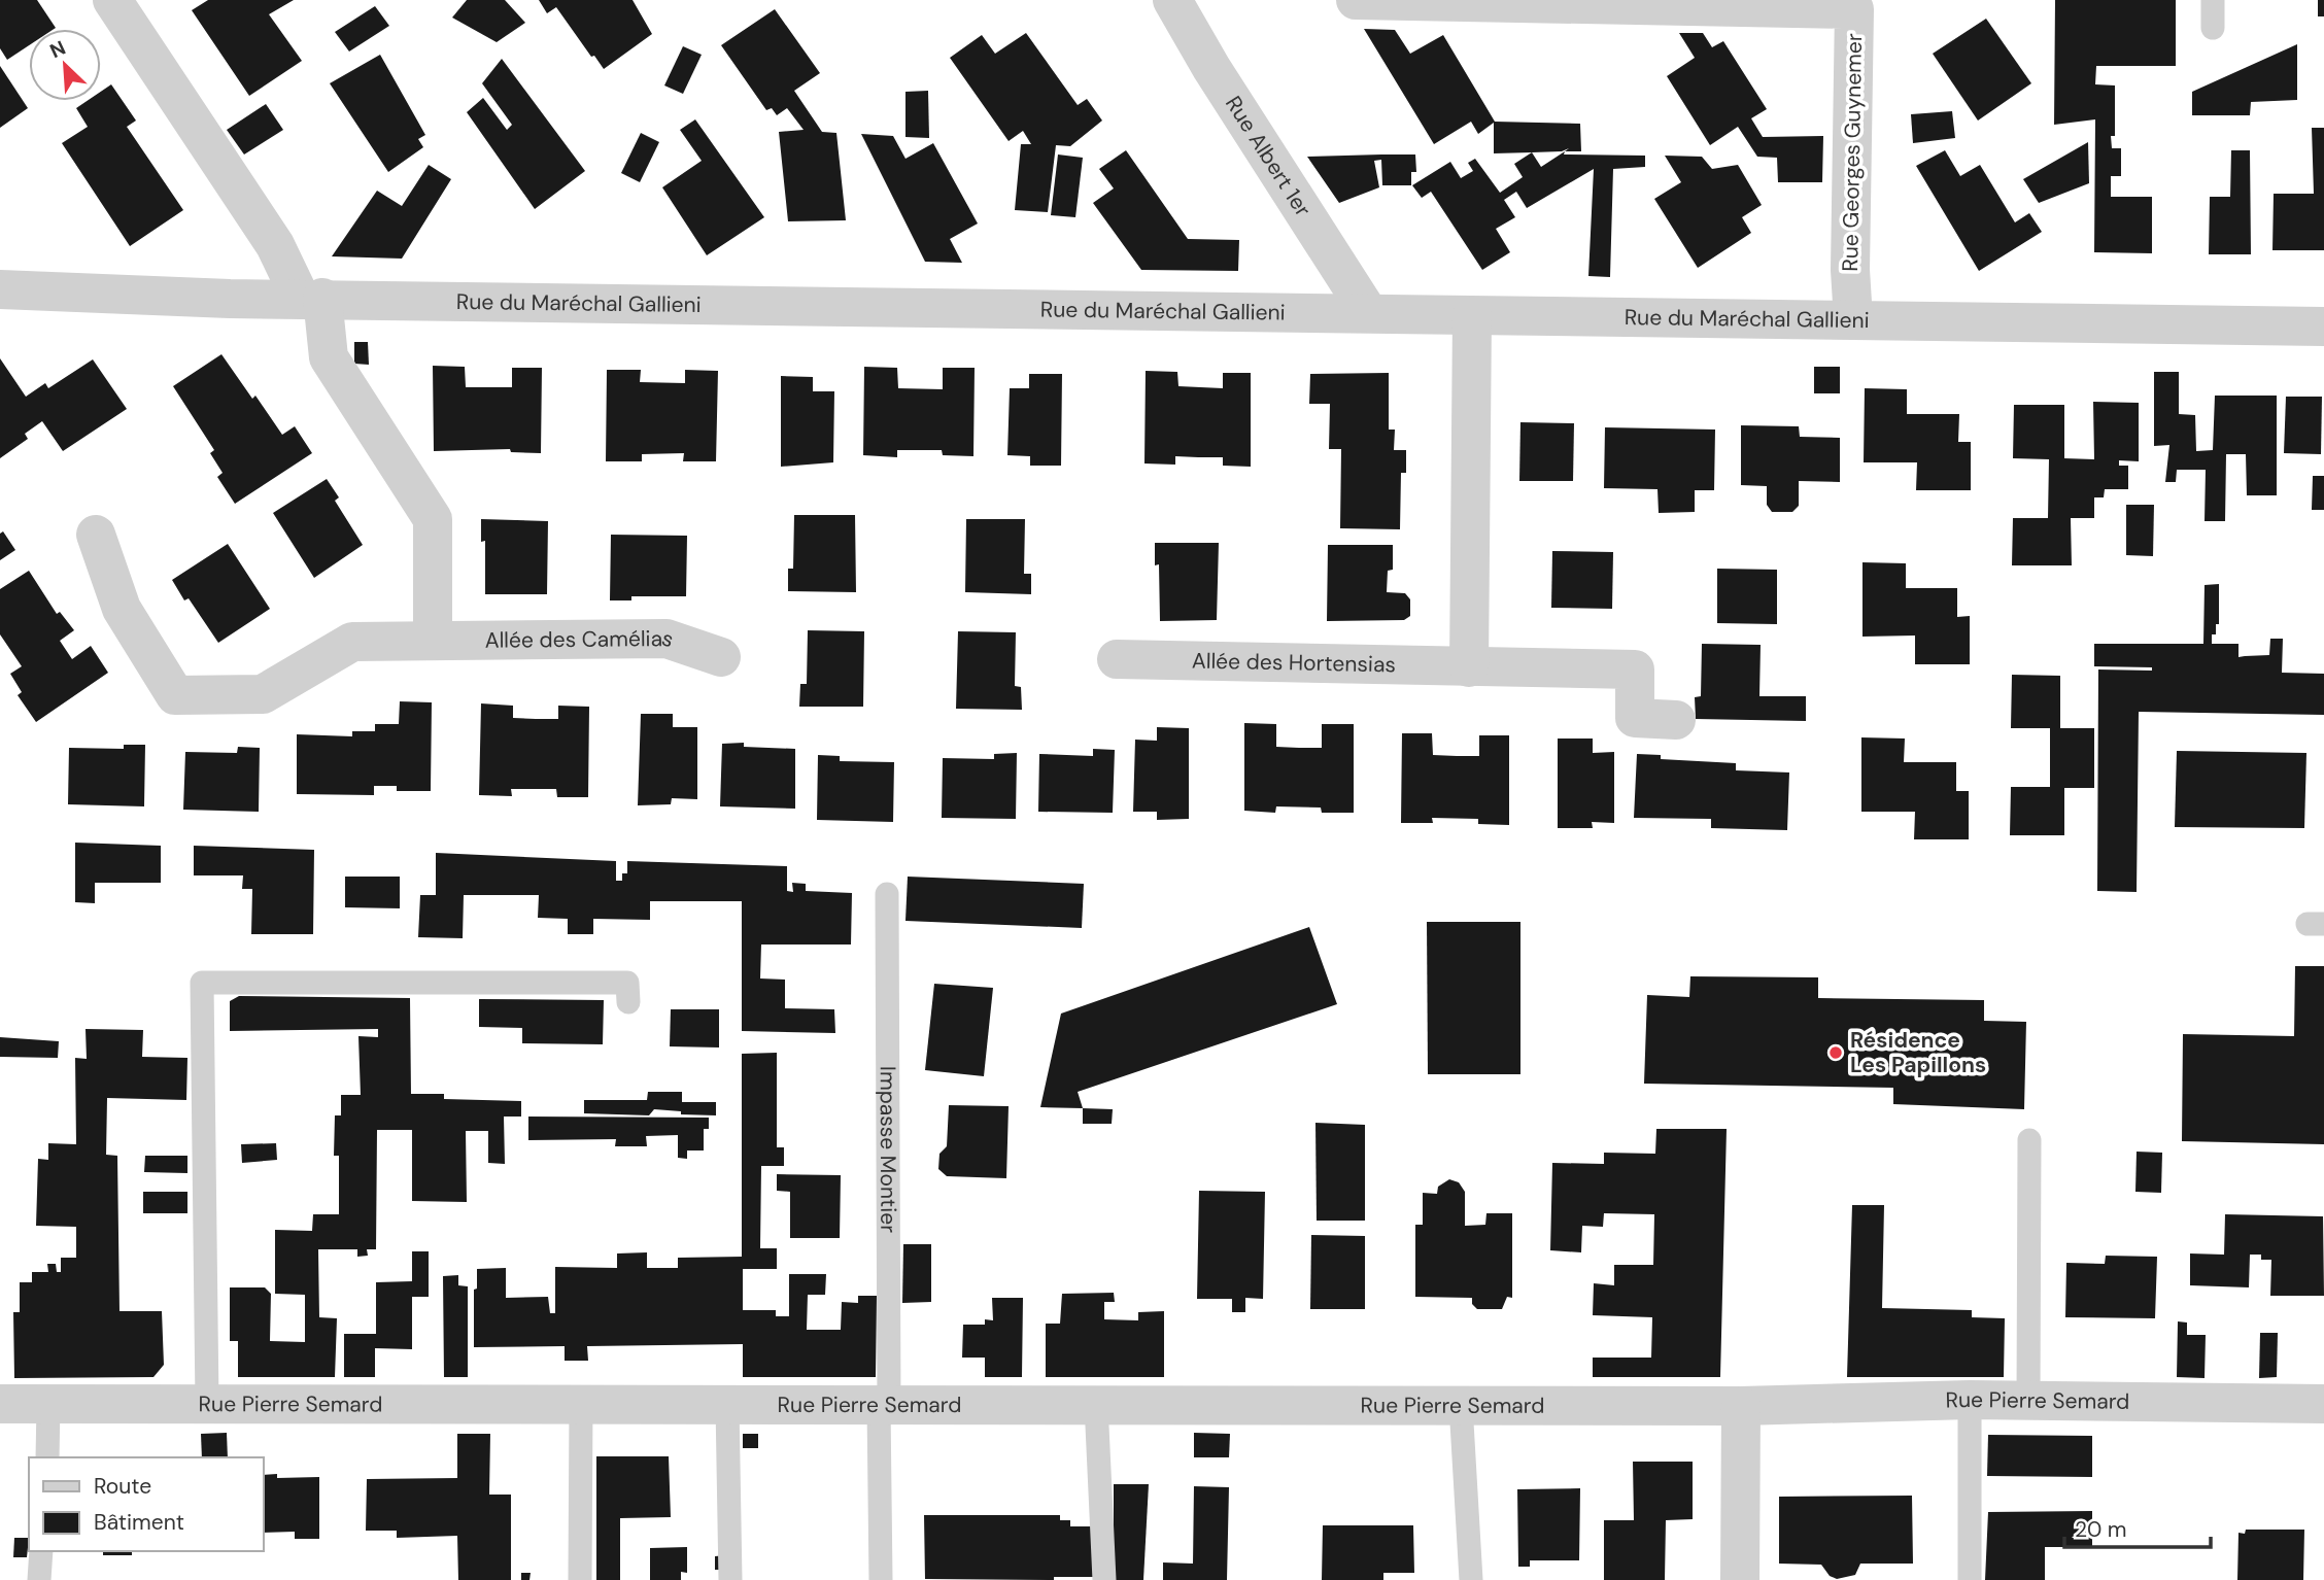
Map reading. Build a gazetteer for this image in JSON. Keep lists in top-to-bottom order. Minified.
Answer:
{"streets":{"street":["Rue Georges Guynemer","Rue Albert 1er","Rue du Maréchal Gallieni","Allée des Camélias","Allée des Hortensias","Rue Pierre Semard"],"lane":["Impasse Montier"]},"crossings":[["Rue Georges Guynemer","Rue du Maréchal Gallieni"],["Rue Albert 1er","Rue du Maréchal Gallieni"],["Impasse Montier","Rue Pierre Semard"]],"places":["Résidence Les Papillons"],"legend":["Route","Bâtiment"],"scale_bar":"20 m","north":"top left"}
